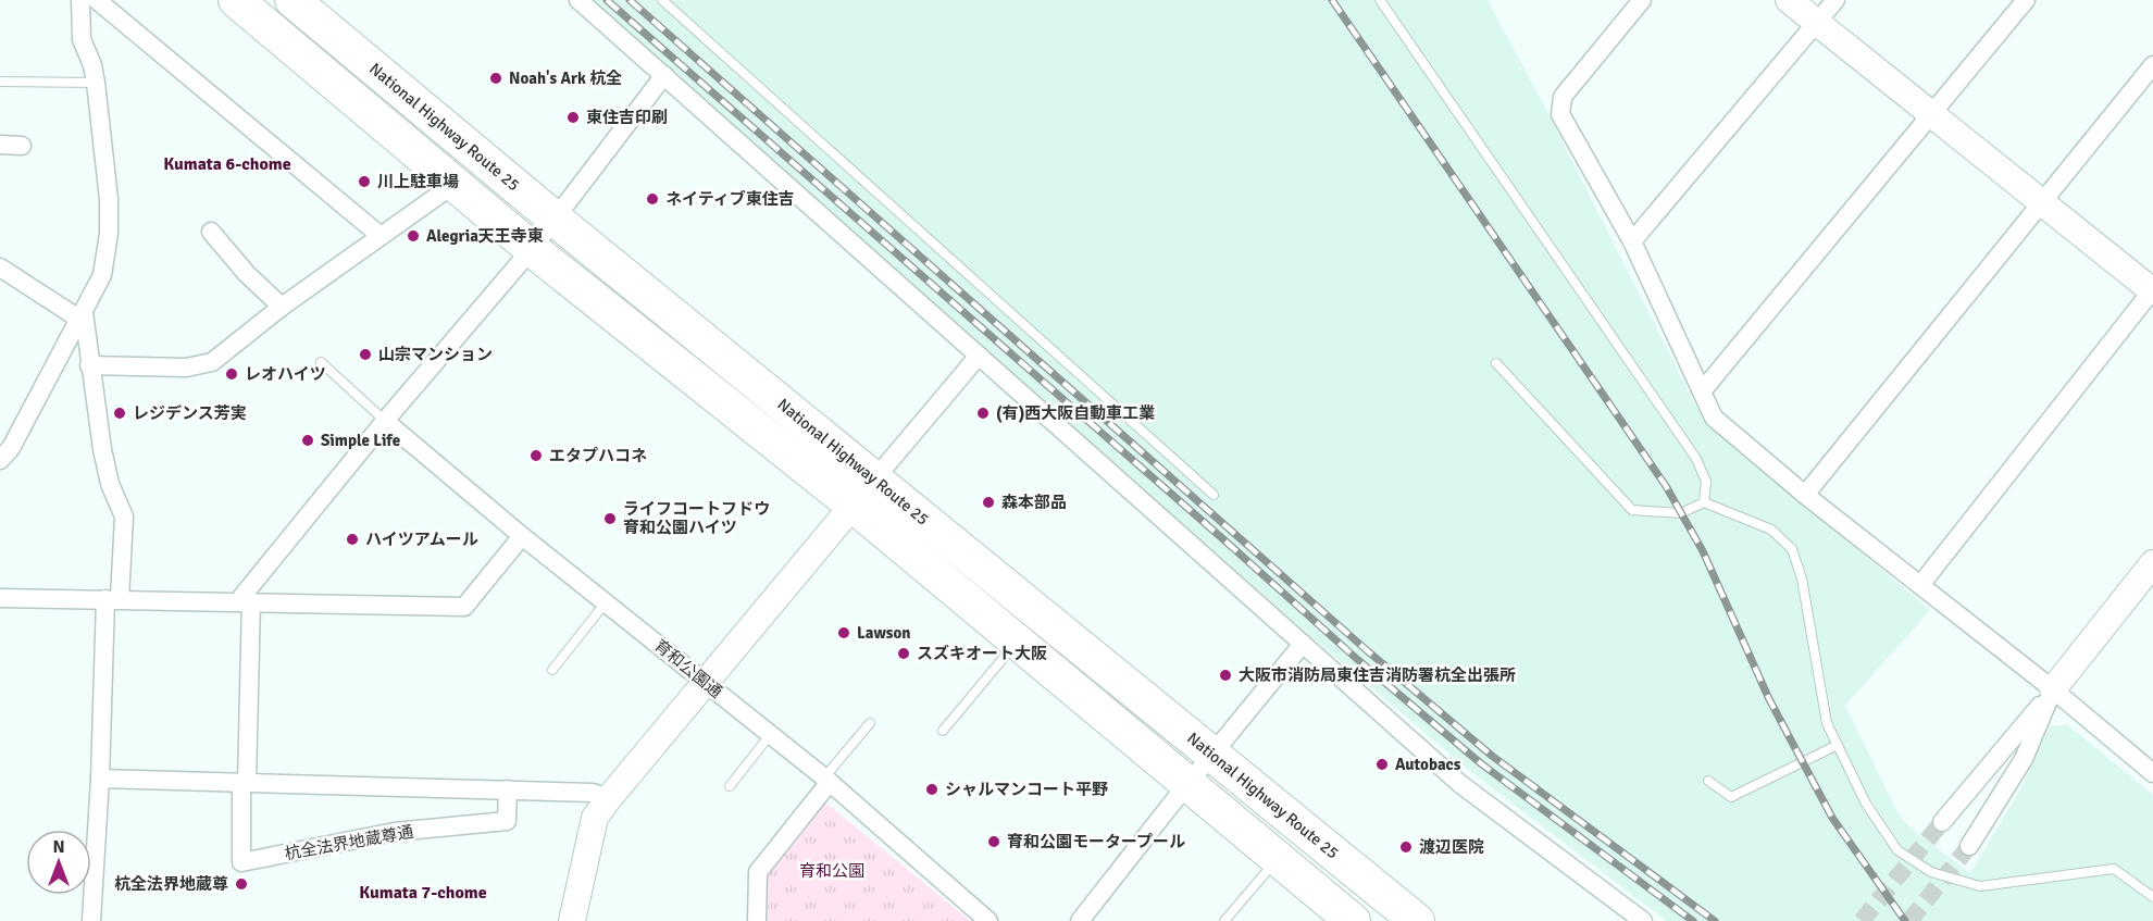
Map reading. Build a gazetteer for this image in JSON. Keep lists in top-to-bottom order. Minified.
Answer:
{"streets":{"highway":["National Highway Route 25"],"street":["育和公園通","杭全法界地蔵尊通"]},"districts":["Kumata 6-chome","Kumata 7-chome"],"parks":["育和公園"],"places":["Noah's Ark 杭全","東住吉印刷","川上駐車場","ネイティブ東住吉","Alegria天王寺東","山宗マンション","レオハイツ","レジデンス芳実","(有)西大阪自動車工業","Simple Life","エタプハコネ","森本部品","ライフコートフドウ 育和公園ハイツ","ハイツアムール","Lawson","スズキオート大阪","大阪市消防局東住吉消防署杭全出張所","Autobacs","シャルマンコート平野","育和公園モータープール","渡辺医院","杭全法界地蔵尊"],"north":"top"}
